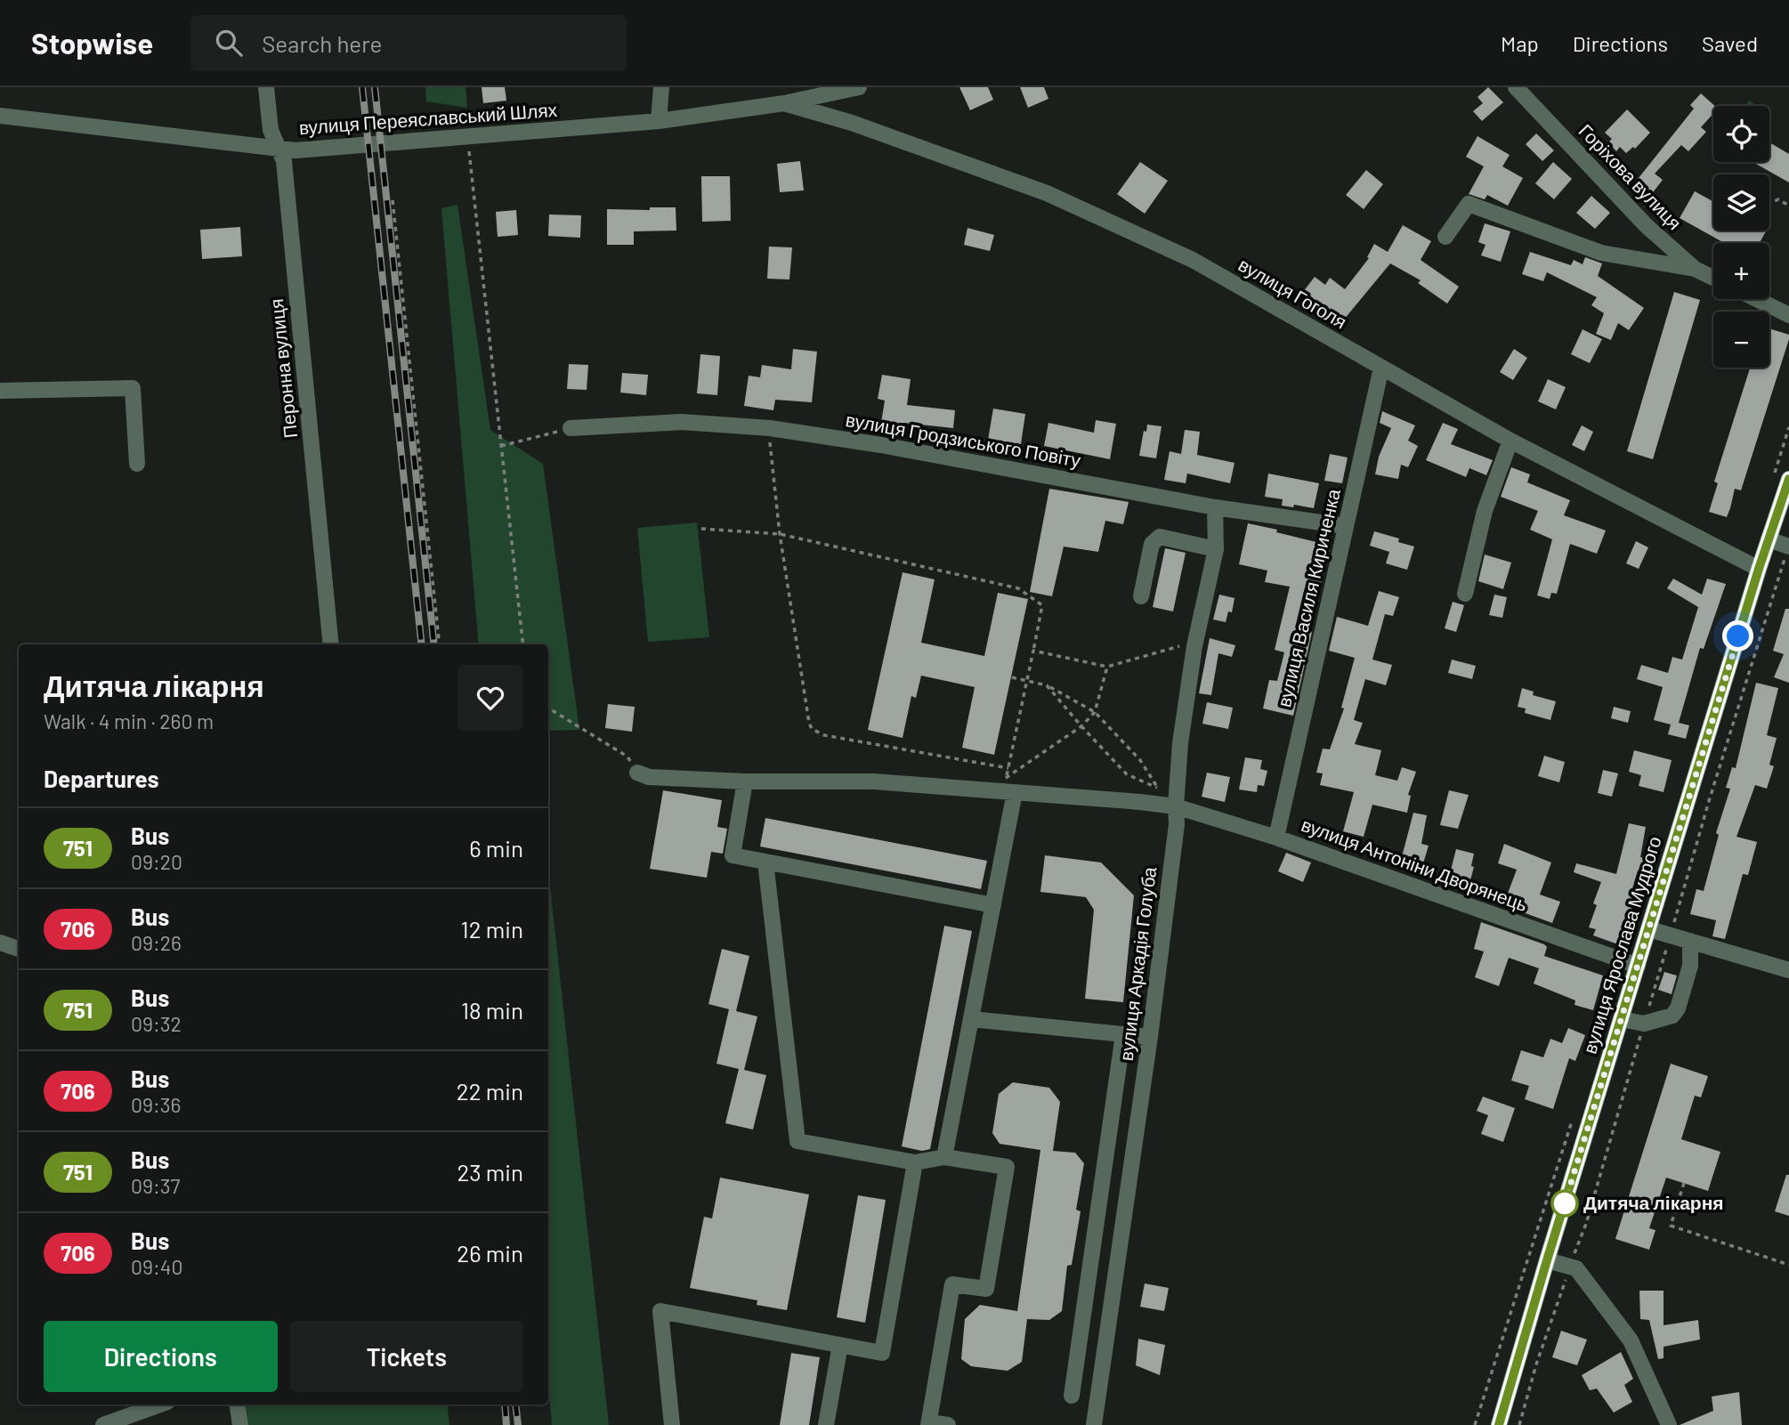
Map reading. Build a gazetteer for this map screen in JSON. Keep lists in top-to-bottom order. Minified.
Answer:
{"streets":{"main road":["вулиця Ярослава Мудрого"],"street":["вулиця Переяславський Шлях","Горіхова вулиця","вулиця Гоголя","Перонна вулиця","вулиця Гродзиського Повіту","вулиця Василя Кириченка","вулиця Антоніни Дворянець","вулиця Аркадія Голуба"]},"crossings":[["вулиця Переяславський Шлях","вулиця Гоголя"],["вулиця Переяславський Шлях","Перонна вулиця"],["вулиця Гоголя","вулиця Василя Кириченка"],["вулиця Гоголя","вулиця Ярослава Мудрого"],["вулиця Гродзиського Повіту","вулиця Василя Кириченка"],["вулиця Гродзиського Повіту","вулиця Аркадія Голуба"],["вулиця Василя Кириченка","вулиця Антоніни Дворянець"],["вулиця Антоніни Дворянець","вулиця Ярослава Мудрого"],["вулиця Антоніни Дворянець","вулиця Аркадія Голуба"]],"places":["Дитяча лікарня"],"lines":["bus line 751"],"page":{"header":"Stopwise","search":"Search here","nav":["Map","Directions","Saved"],"map_buttons":["+","−"],"heading":[["Дитяча лікарня","Walk · 4 min · 260 m"],"Departures"],"list":[{"mark":"751","name":"Bus","note":"09:20","value":"6 min"},{"mark":"706","name":"Bus","note":"09:26","value":"12 min"},{"mark":"751","name":"Bus","note":"09:32","value":"18 min"},{"mark":"706","name":"Bus","note":"09:36","value":"22 min"},{"mark":"751","name":"Bus","note":"09:37","value":"23 min"},{"mark":"706","name":"Bus","note":"09:40","value":"26 min"}],"buttons":["Directions","Tickets"]}}
